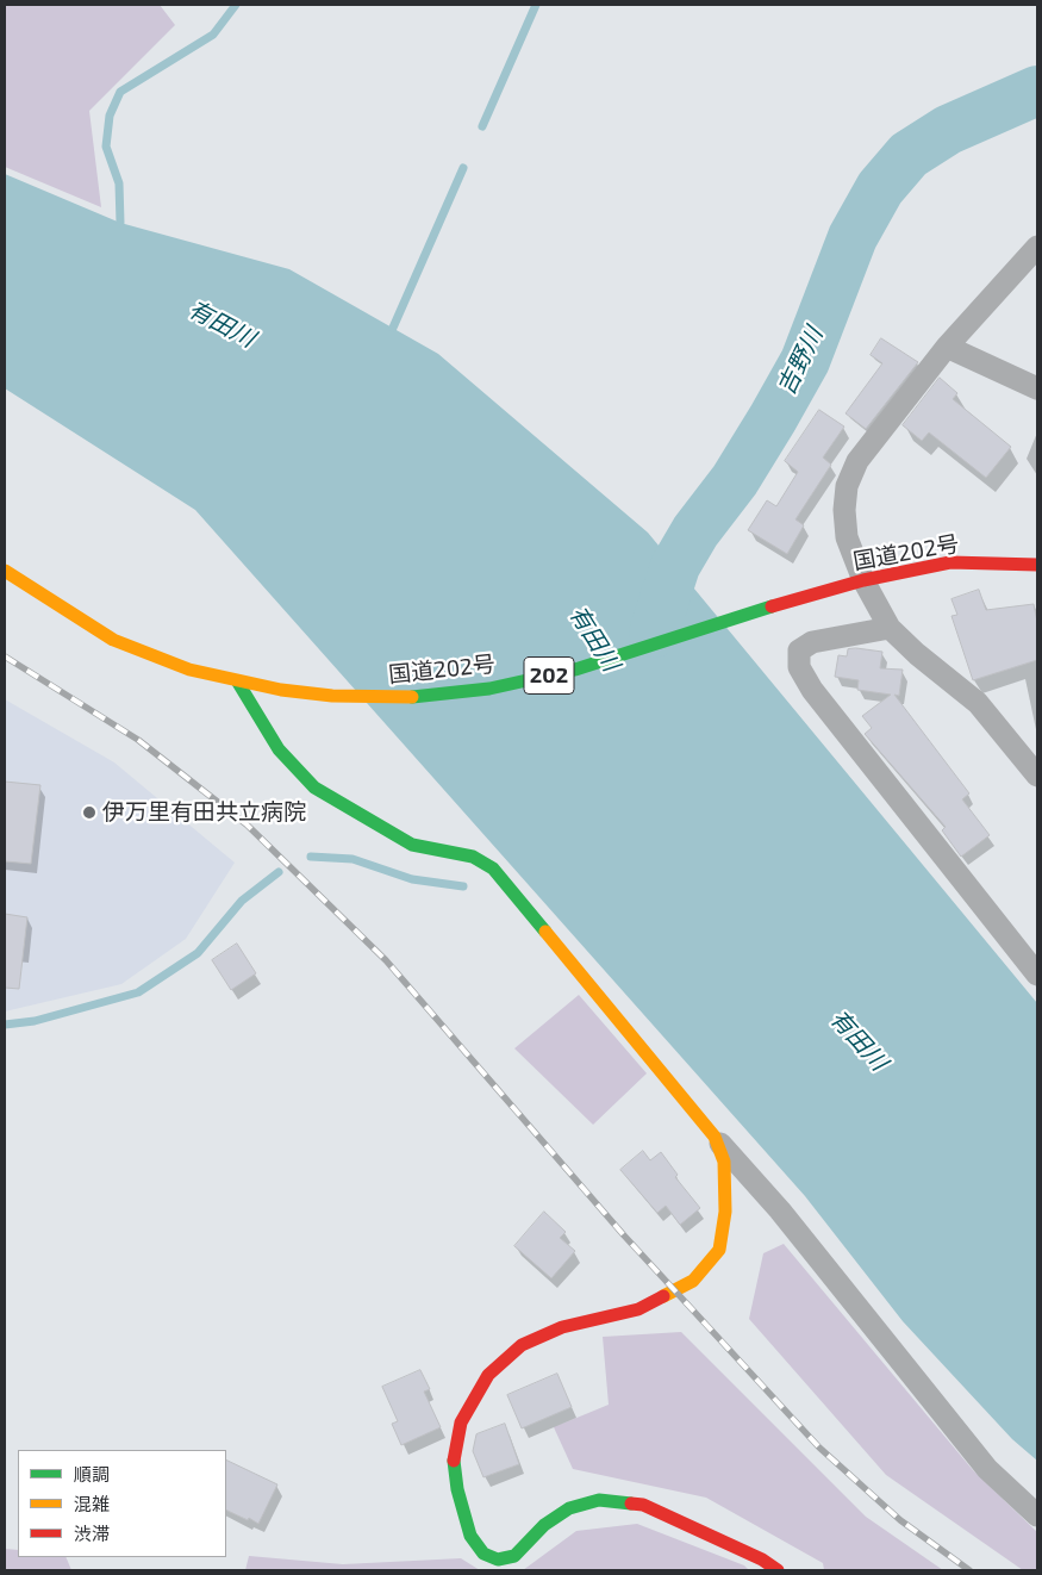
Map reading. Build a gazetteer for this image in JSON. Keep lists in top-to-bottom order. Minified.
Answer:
{"streets":{"main road":["国道202号","202"]},"water":["有田川","吉野川"],"places":["伊万里有田共立病院"],"legend":["順調","混雑","渋滞"]}
